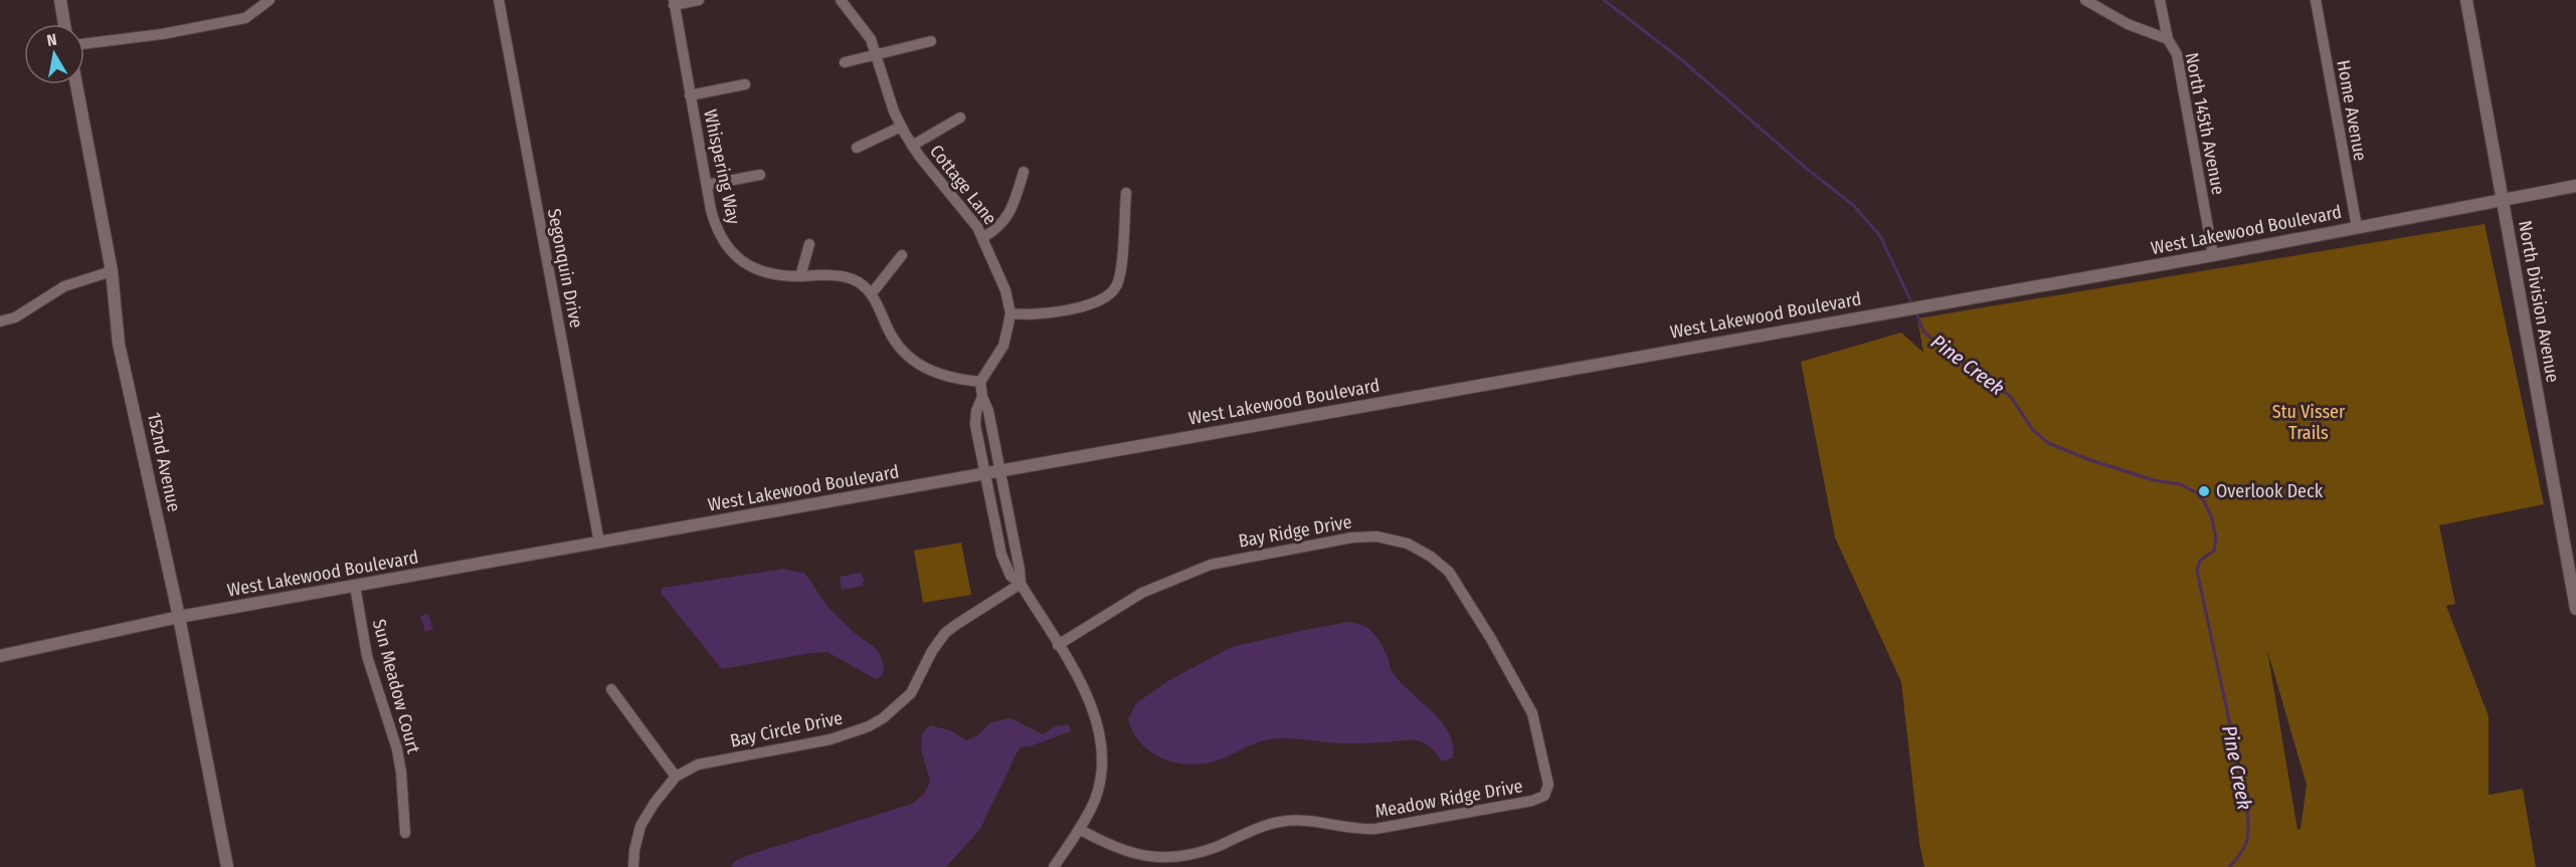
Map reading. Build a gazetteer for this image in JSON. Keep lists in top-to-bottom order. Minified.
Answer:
{"streets":{"street":["Home Avenue","North 145th Avenue","Whispering Way","Cottage Lane","West Lakewood Boulevard","Segonquin Drive","North Division Avenue","152nd Avenue","Bay Ridge Drive","Sun Meadow Court","Bay Circle Drive","Meadow Ridge Drive"]},"crossings":[["Home Avenue","West Lakewood Boulevard"],["North 145th Avenue","West Lakewood Boulevard"],["West Lakewood Boulevard","Segonquin Drive"],["West Lakewood Boulevard","North Division Avenue"],["West Lakewood Boulevard","152nd Avenue"],["West Lakewood Boulevard","Sun Meadow Court"],["Bay Ridge Drive","Meadow Ridge Drive"]],"water":["Pine Creek"],"parks":["Stu Visser Trails"],"places":["Overlook Deck"],"north":"top"}
